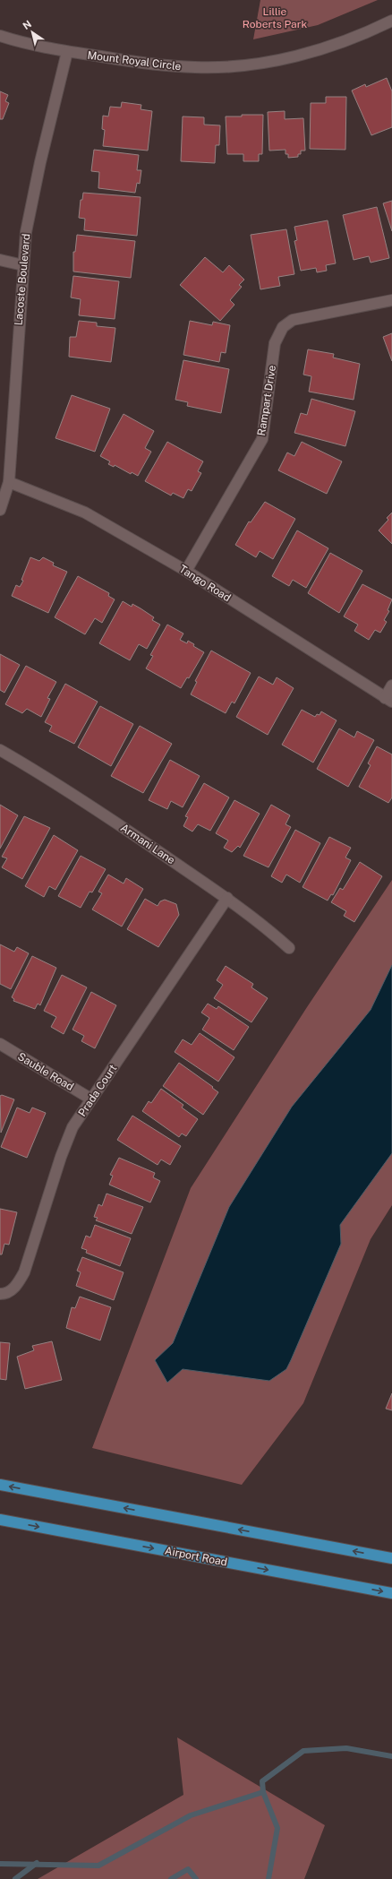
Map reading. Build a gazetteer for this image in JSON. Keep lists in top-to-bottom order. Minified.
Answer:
{"streets":{"main road":["Airport Road"],"street":["Mount Royal Circle","Lacoste Boulevard","Rampart Drive","Tango Road","Armani Lane","Sauble Road","Prada Court"]},"crossings":[["Mount Royal Circle","Lacoste Boulevard"],["Lacoste Boulevard","Tango Road"],["Rampart Drive","Tango Road"],["Armani Lane","Prada Court"],["Sauble Road","Prada Court"]],"parks":["Lillie Roberts Park"],"north":"top left"}
